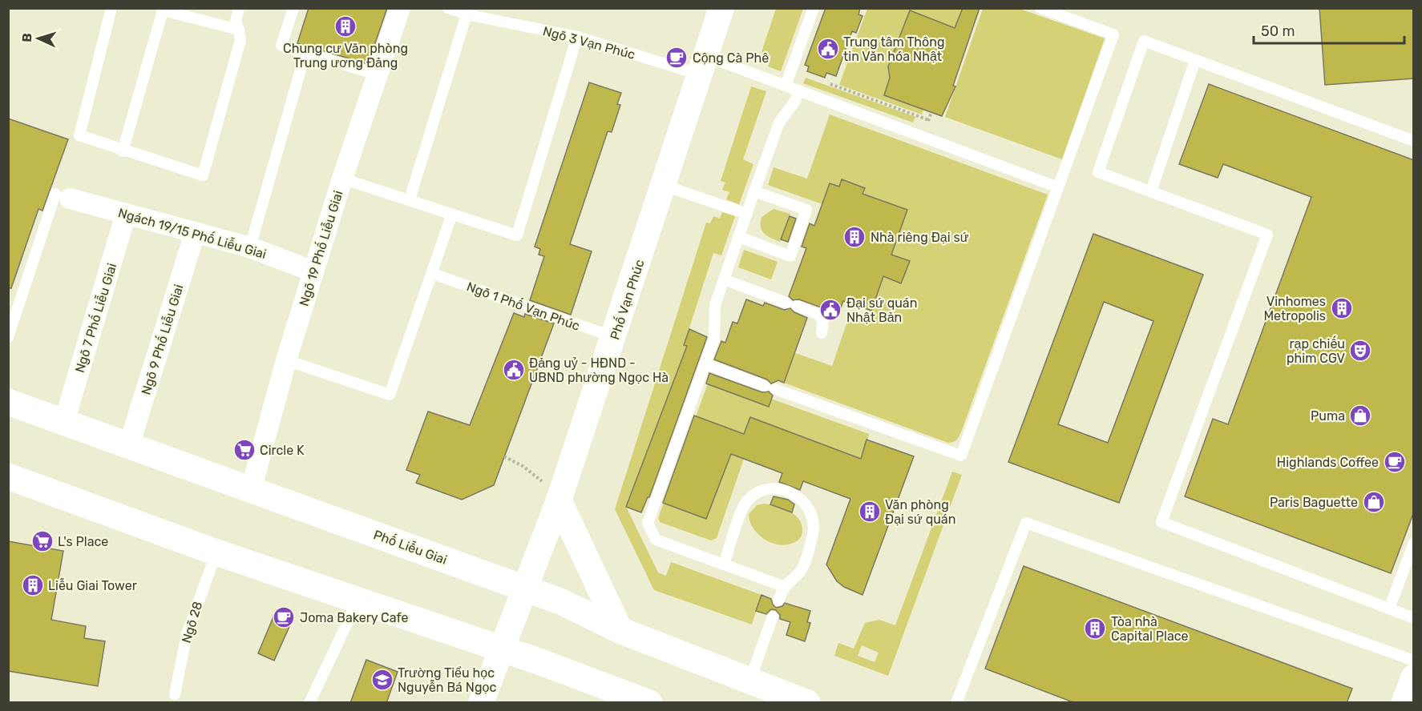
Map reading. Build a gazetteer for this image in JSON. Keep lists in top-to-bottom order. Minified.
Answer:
{"streets":{"main road":["Phố Liễu Giai"],"street":["Ngách 19/15 Phố Liễu Giai","Ngõ 19 Phố Liễu Giai","Phố Vạn Phúc","Ngõ 7 Phố Liễu Giai","Ngõ 9 Phố Liễu Giai"],"lane":["Ngõ 3 Vạn Phúc","Ngõ 1 Phố Vạn Phúc","Ngõ 28"]},"crossings":[["Ngõ 3 Vạn Phúc","Phố Vạn Phúc"],["Ngách 19/15 Phố Liễu Giai","Ngõ 19 Phố Liễu Giai"],["Ngách 19/15 Phố Liễu Giai","Ngõ 7 Phố Liễu Giai"],["Ngách 19/15 Phố Liễu Giai","Ngõ 9 Phố Liễu Giai"],["Ngõ 19 Phố Liễu Giai","Phố Liễu Giai"],["Phố Vạn Phúc","Ngõ 1 Phố Vạn Phúc"],["Phố Vạn Phúc","Phố Liễu Giai"],["Ngõ 7 Phố Liễu Giai","Phố Liễu Giai"],["Ngõ 9 Phố Liễu Giai","Phố Liễu Giai"]],"places":{"building":["Chung cư Văn phòng Trung ương Đảng","Nhà riêng Đại sứ","Vinhomes Metropolis","Văn phòng Đại sứ quán","Liễu Giai Tower","Tòa nhà Capital Place"],"public building":["Trung tâm Thông tin Văn hóa Nhật","Đại sứ quán Nhật Bản","Đảng uỷ - HĐND - UBND phường Ngọc Hà"],"cafe":["Cộng Cà Phê","Highlands Coffee","Joma Bakery Cafe"],"theatre":["rạp chiếu phim CGV"],"shop":["Puma","Paris Baguette"],"supermarket":["Circle K","L's Place"],"school or university":["Trường Tiểu học Nguyễn Bá Ngọc"]},"scale_bar":"50 m","north":"left"}
